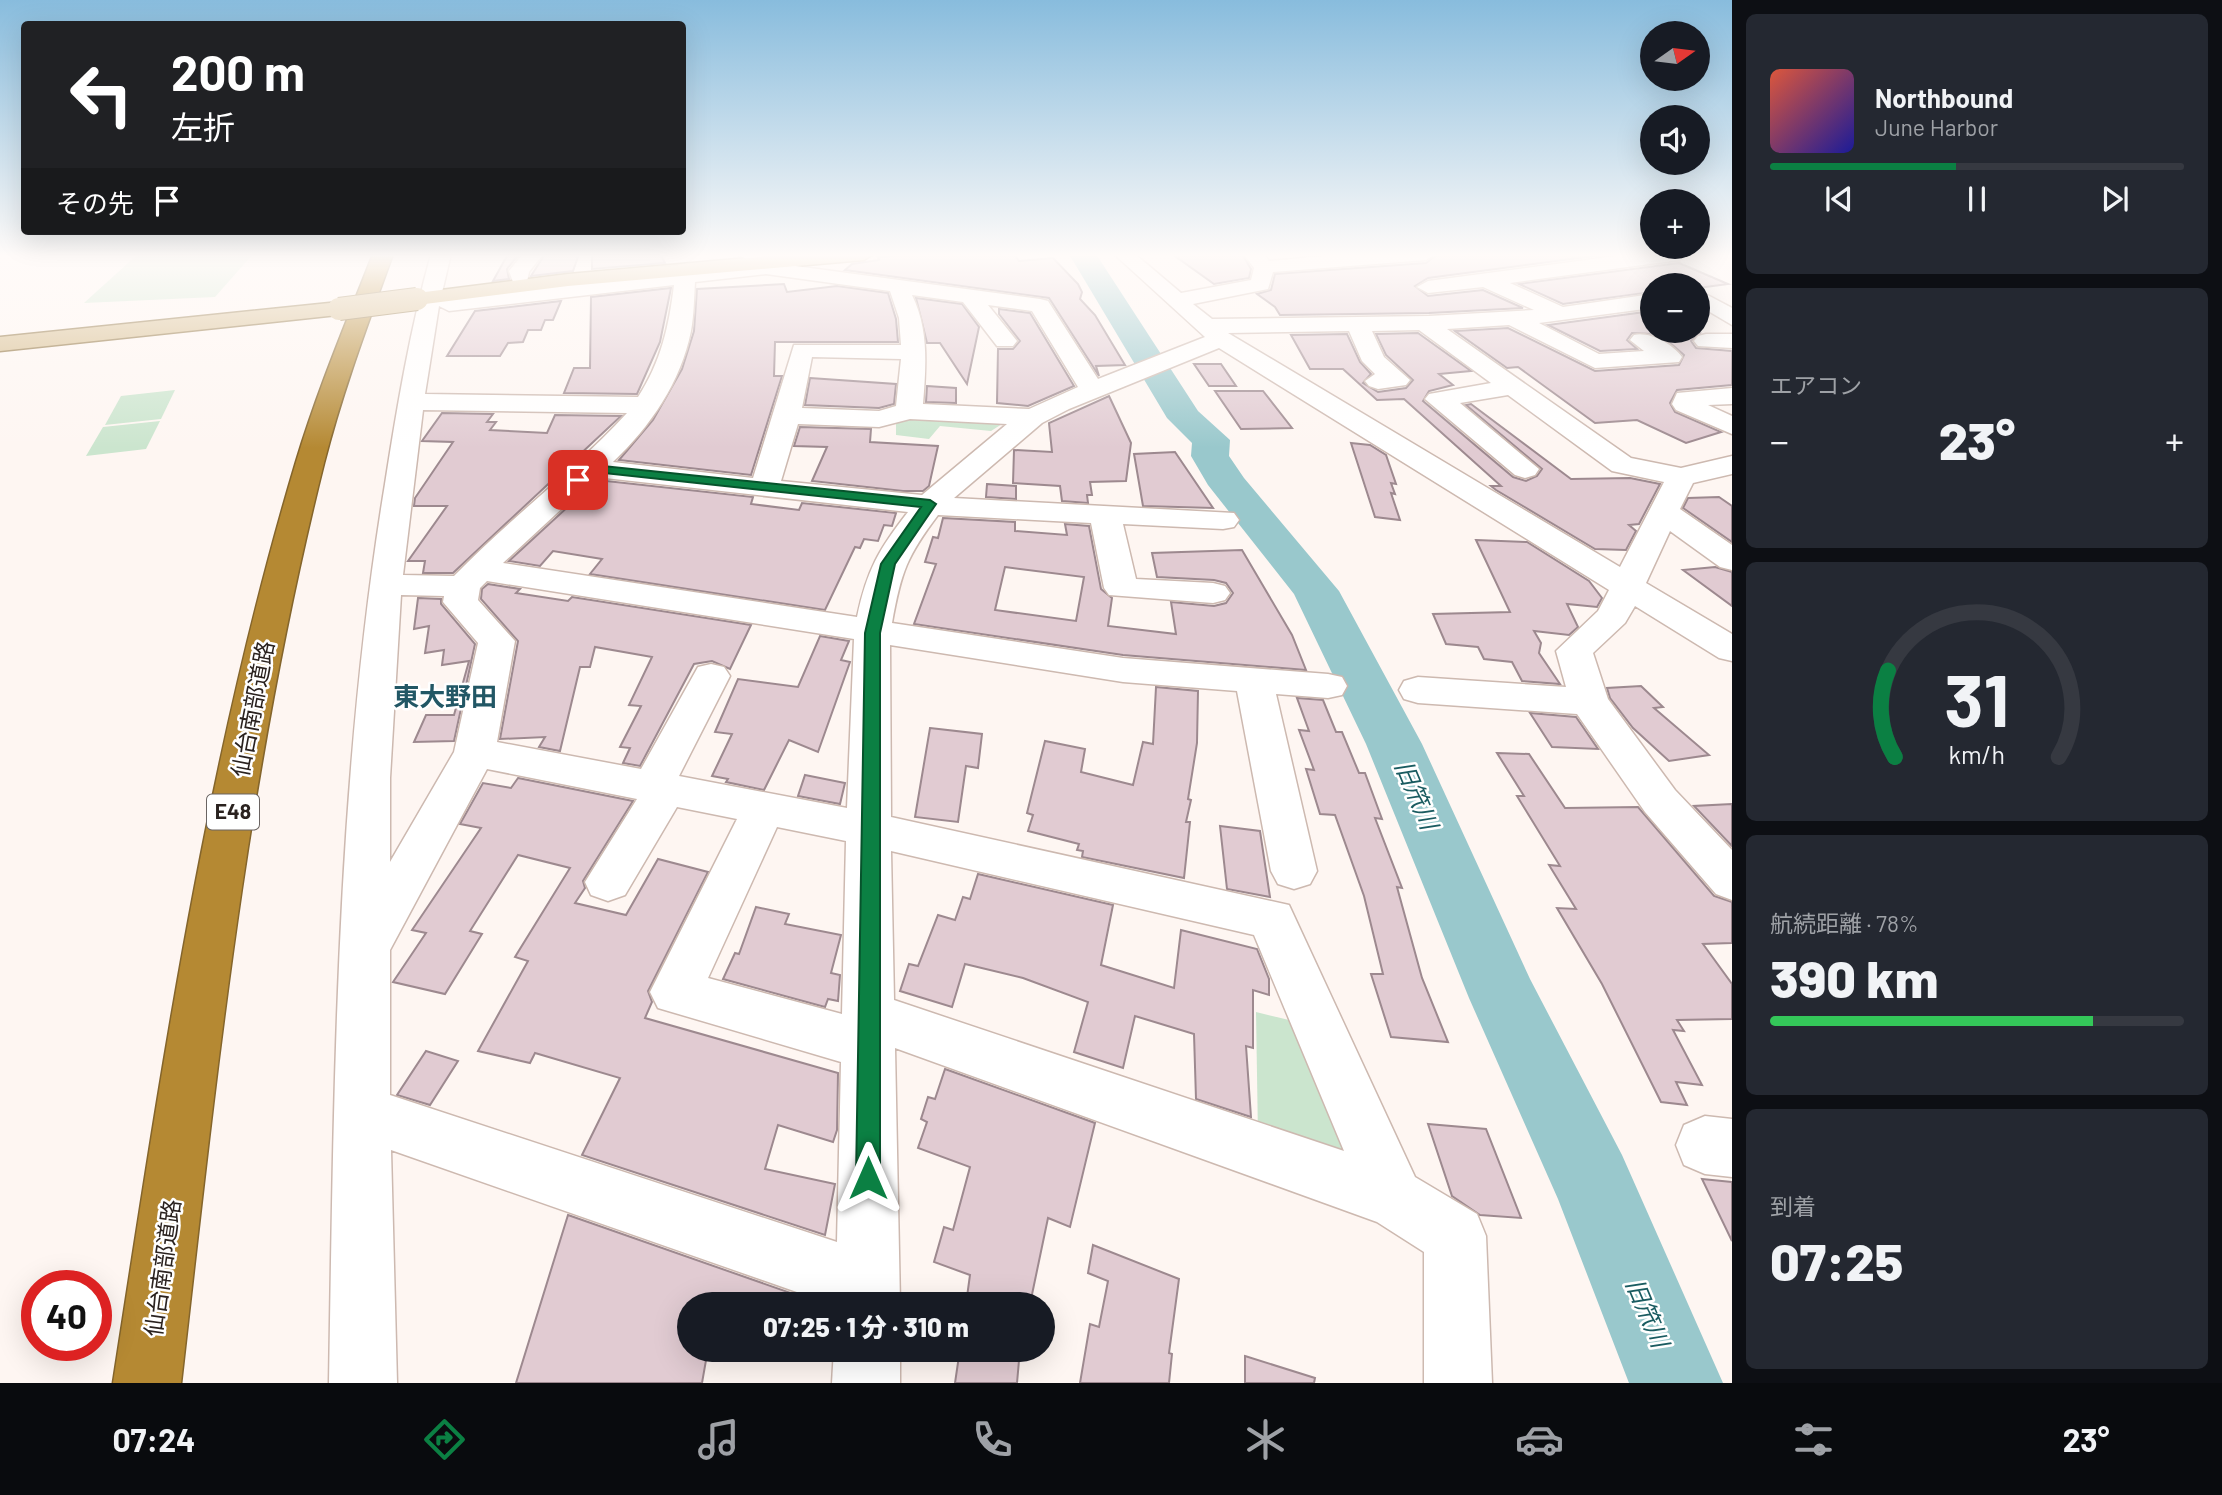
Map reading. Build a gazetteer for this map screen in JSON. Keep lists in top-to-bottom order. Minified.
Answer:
{"streets":{"highway":["仙台南部道路","E48"]},"districts":["東大野田"],"water":["旧笊川"],"north":"right","page":{"map_buttons":["+","−"],"turn":["200 m","左折"],"song":["Northbound","June Harbor"],"then":"その先","tile":["エアコン",["航続距離 · 78%","390 km"],["到着","07:25"]],"heat":["−","23°","+"],"limit":"40","trip":"07:25 · 1 分 · 310 m","tabs":["07:24","23°"],"gauge":["31","km/h"]}}
